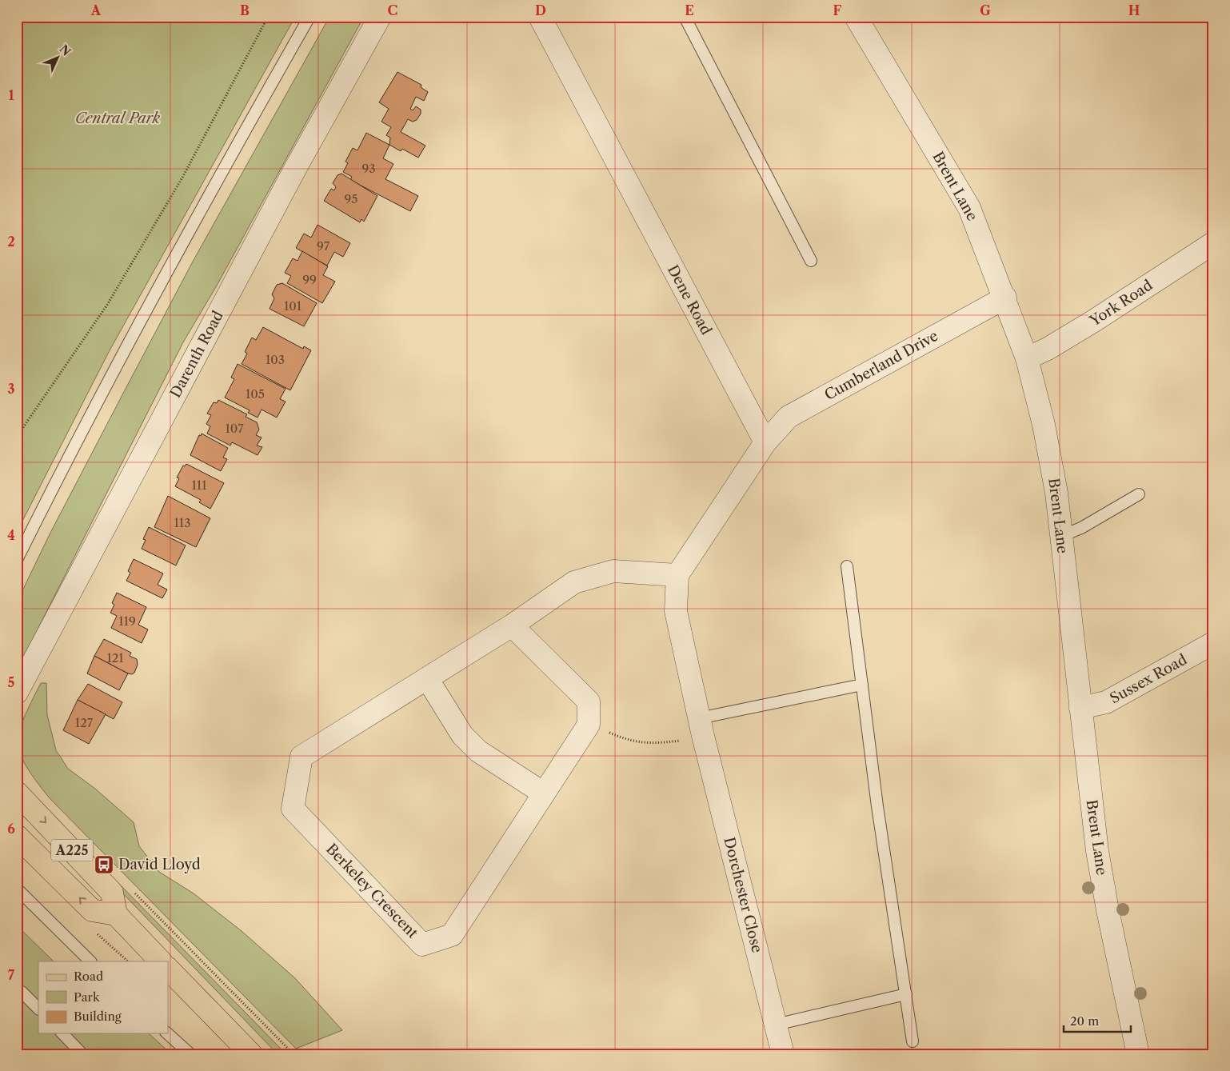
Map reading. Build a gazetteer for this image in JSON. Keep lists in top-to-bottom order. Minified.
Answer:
{"streets":{"main road":["A225"],"street":["Brent Lane","Dene Road","York Road","Darenth Road","Cumberland Drive","Sussex Road","Berkeley Crescent","Dorchester Close"]},"crossings":[["Brent Lane","York Road"],["Brent Lane","Cumberland Drive"],["Brent Lane","Sussex Road"],["Dene Road","Cumberland Drive"],["Berkeley Crescent","Dorchester Close"]],"parks":["Central Park"],"places":{"bus stop":["David Lloyd"]},"house_numbers":["93","95","97","99","101","103","105","107","111","113","119","121","127"],"legend":["Road","Park","Building"],"scale_bar":"20 m","north":"top right","grid":{"columns":["A","B","C","D","E","F","G","H"],"rows":["1","2","3","4","5","6","7"]}}
